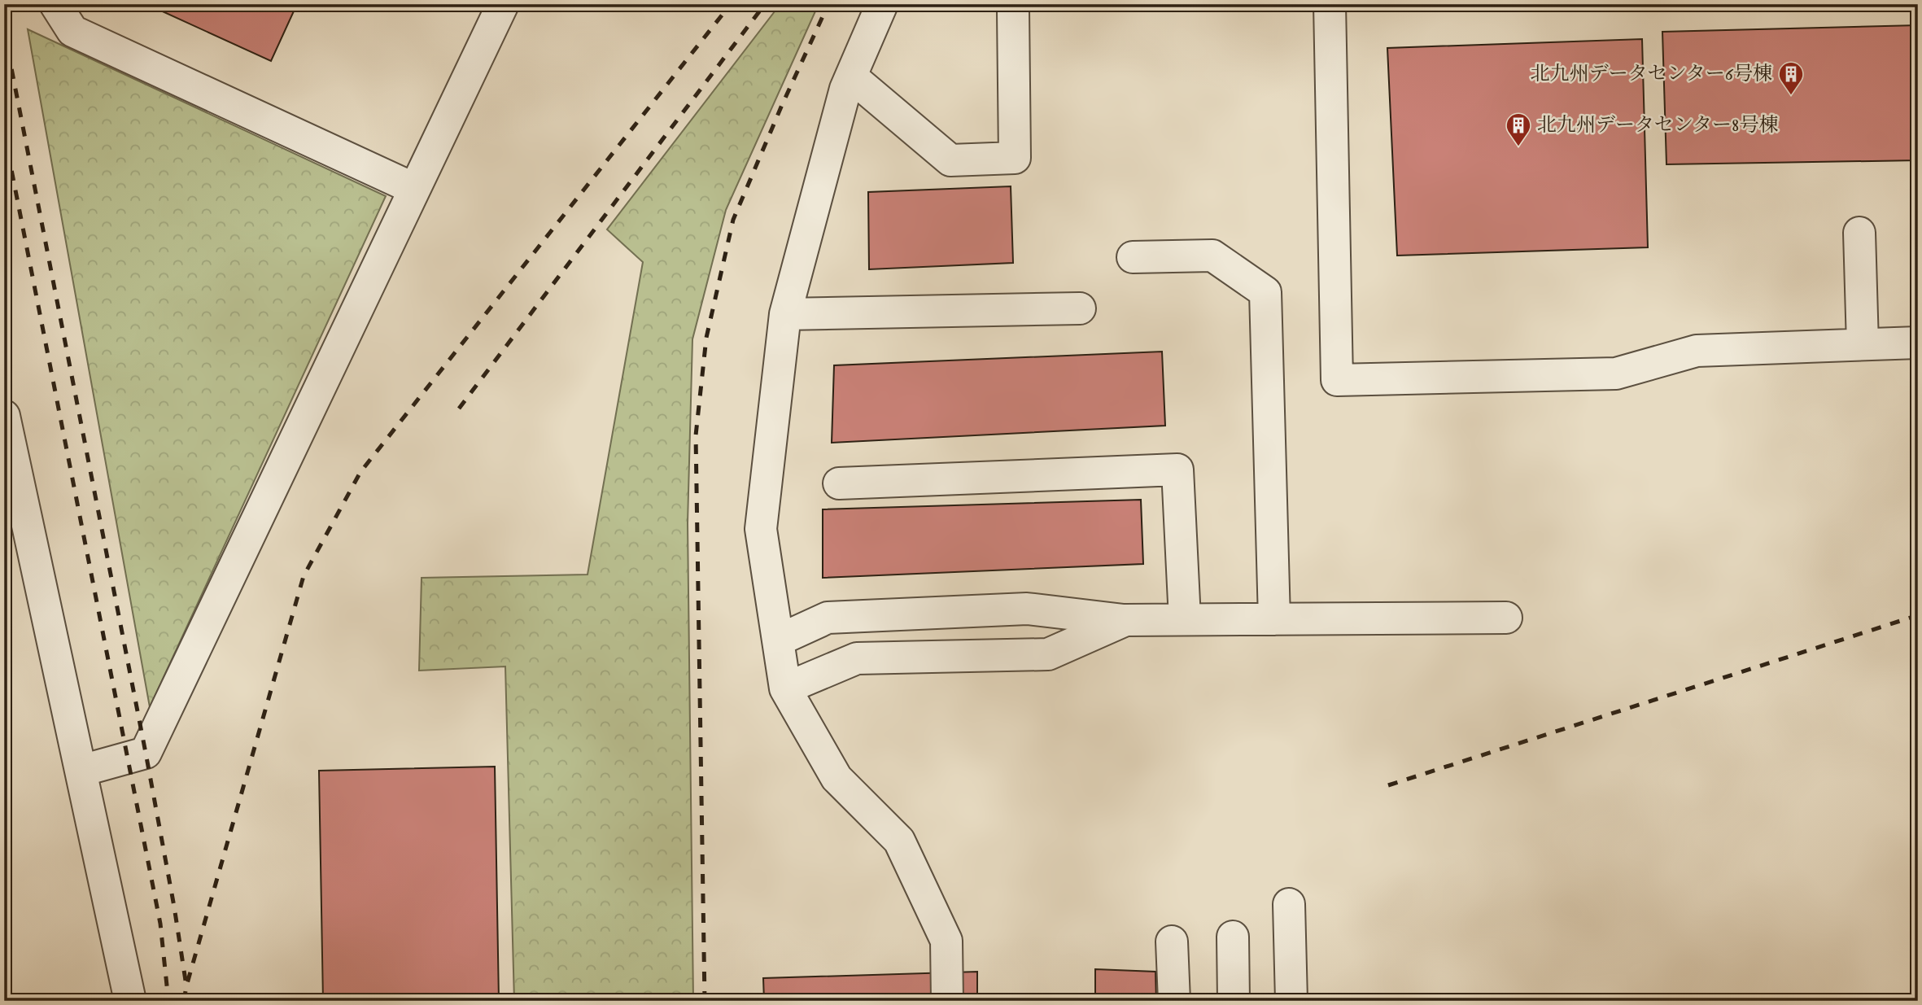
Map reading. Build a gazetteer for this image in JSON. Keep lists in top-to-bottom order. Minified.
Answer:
{"places":{"building":["北九州データセンター6号棟","北九州データセンター8号棟"]}}
